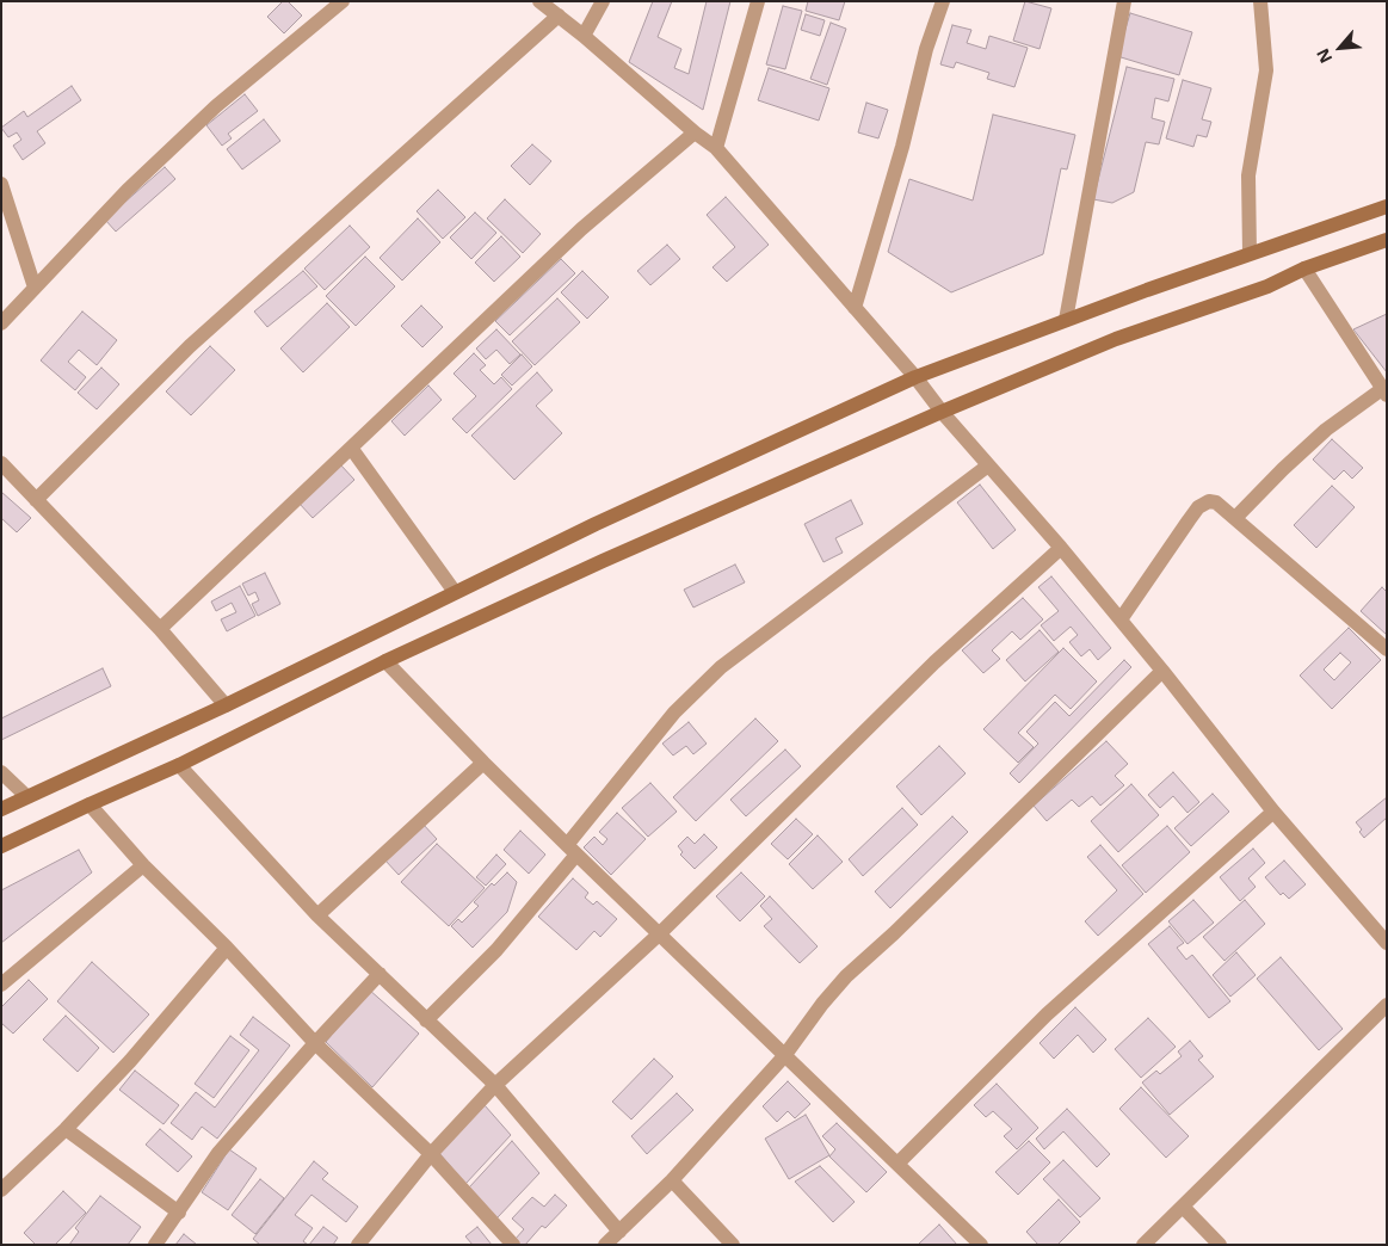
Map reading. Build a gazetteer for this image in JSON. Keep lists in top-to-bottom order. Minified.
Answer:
{"north":"bottom left"}
